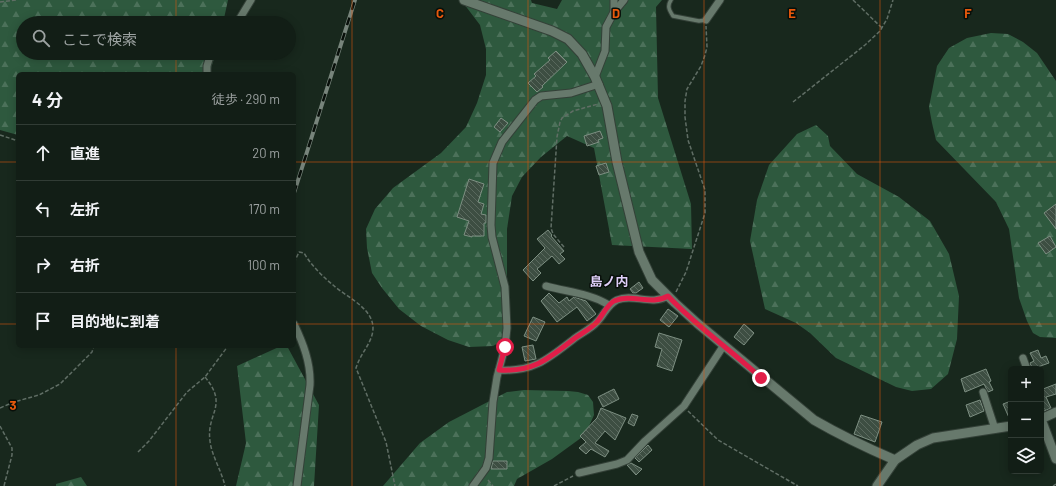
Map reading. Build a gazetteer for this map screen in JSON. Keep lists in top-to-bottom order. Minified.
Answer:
{"districts":["島ノ内"],"page":{"search":"ここで検索","heading":["4 分","徒歩 · 290 m"],"list":[["直進","20 m"],["左折","170 m"],["右折","100 m"],"目的地に到着"],"map_buttons":["+","−"]},"grid":{"columns":["C","D","E","F"],"rows":["3"]}}
